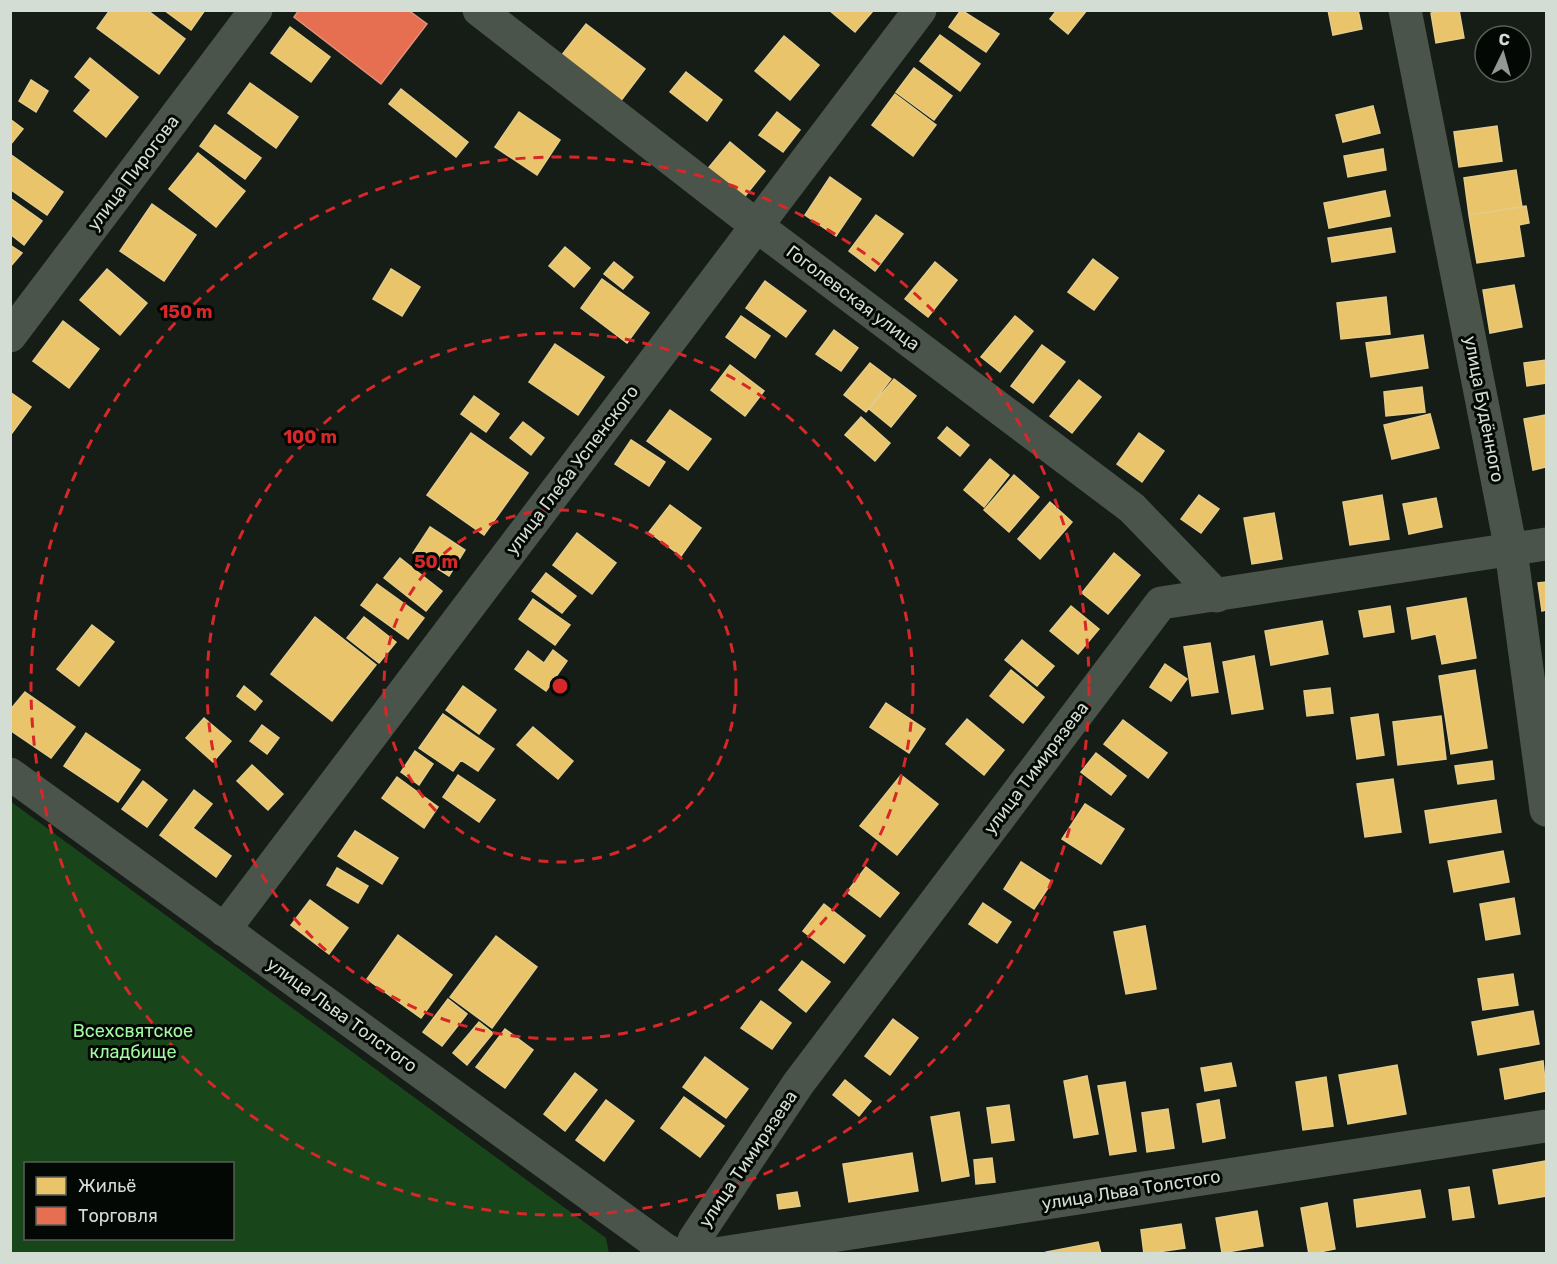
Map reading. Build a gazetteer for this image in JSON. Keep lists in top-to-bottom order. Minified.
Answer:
{"streets":{"street":["улица Пирогова","Гоголевская улица","улица Будённого","улица Глеба Успенского","улица Тимирязева","улица Льва Толстого"]},"crossings":[["Гоголевская улица","улица Глеба Успенского"],["Гоголевская улица","улица Тимирязева"],["улица Будённого","улица Тимирязева"],["улица Глеба Успенского","улица Льва Толстого"],["улица Тимирязева","улица Льва Толстого"]],"parks":["Всехсвятское кладбище"],"legend":["Жильё","Торговля"],"north":"top","rings":["150 m","100 m","50 m"]}
